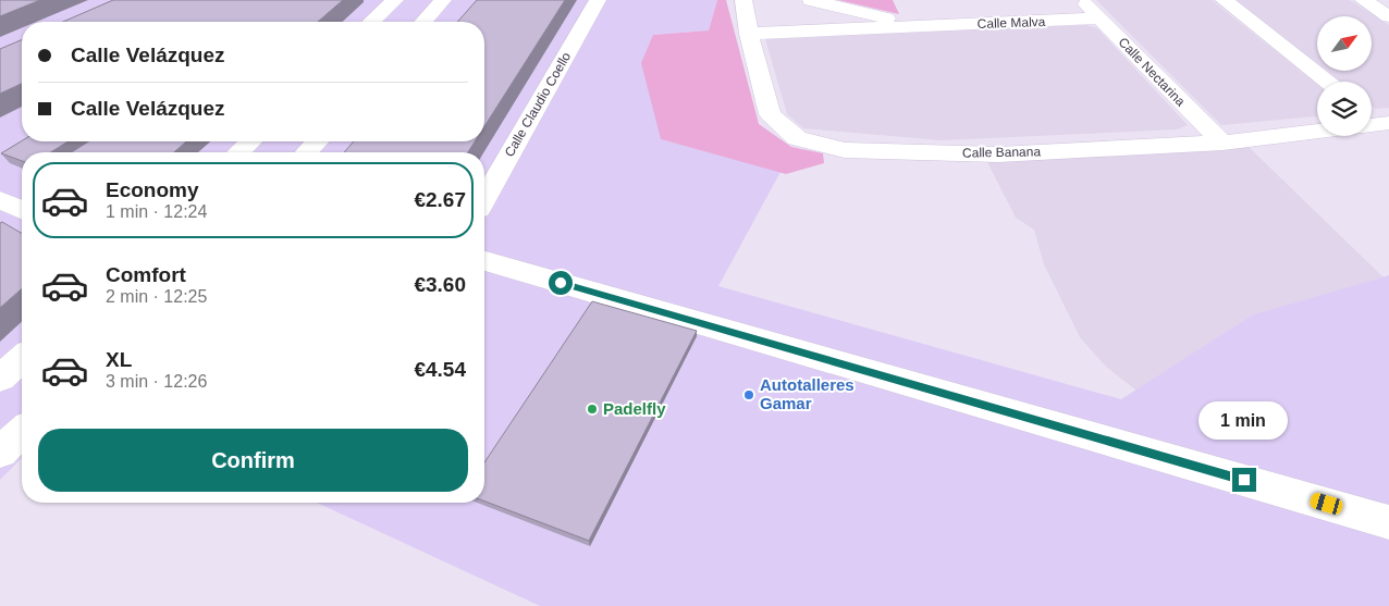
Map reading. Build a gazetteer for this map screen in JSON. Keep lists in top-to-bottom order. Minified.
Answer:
{"streets":{"street":["Calle Malva","Calle Nectarina","Calle Claudio Coello","Calle Banana"]},"crossings":[["Calle Malva","Calle Nectarina"],["Calle Malva","Calle Banana"],["Calle Nectarina","Calle Banana"]],"places":["Autotalleres Gamar","Padelfly"],"north":"top right","page":{"banner":["Calle Velázquez","Calle Velázquez"],"list":[{"name":"Economy","note":"1 min · 12:24","value":"€2.67"},{"name":"Comfort","note":"2 min · 12:25","value":"€3.60"},{"name":"XL","note":"3 min · 12:26","value":"€4.54"}],"bubble":"1 min","buttons":"Confirm"}}
